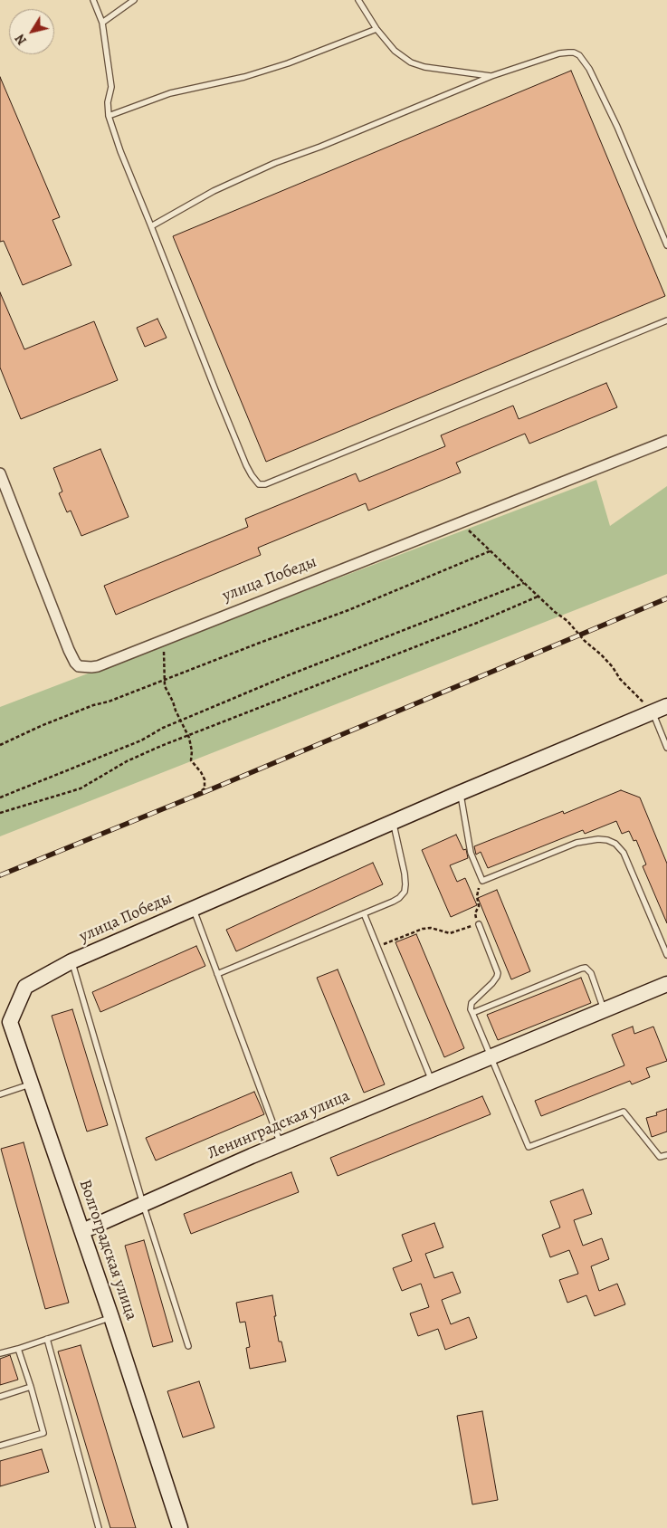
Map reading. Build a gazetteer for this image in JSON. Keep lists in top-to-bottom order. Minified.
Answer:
{"streets":{"main road":["улица Победы","Ленинградская улица","Волгоградская улица"]},"crossings":[["улица Победы","Волгоградская улица"],["Ленинградская улица","Волгоградская улица"]],"north":"bottom left"}
